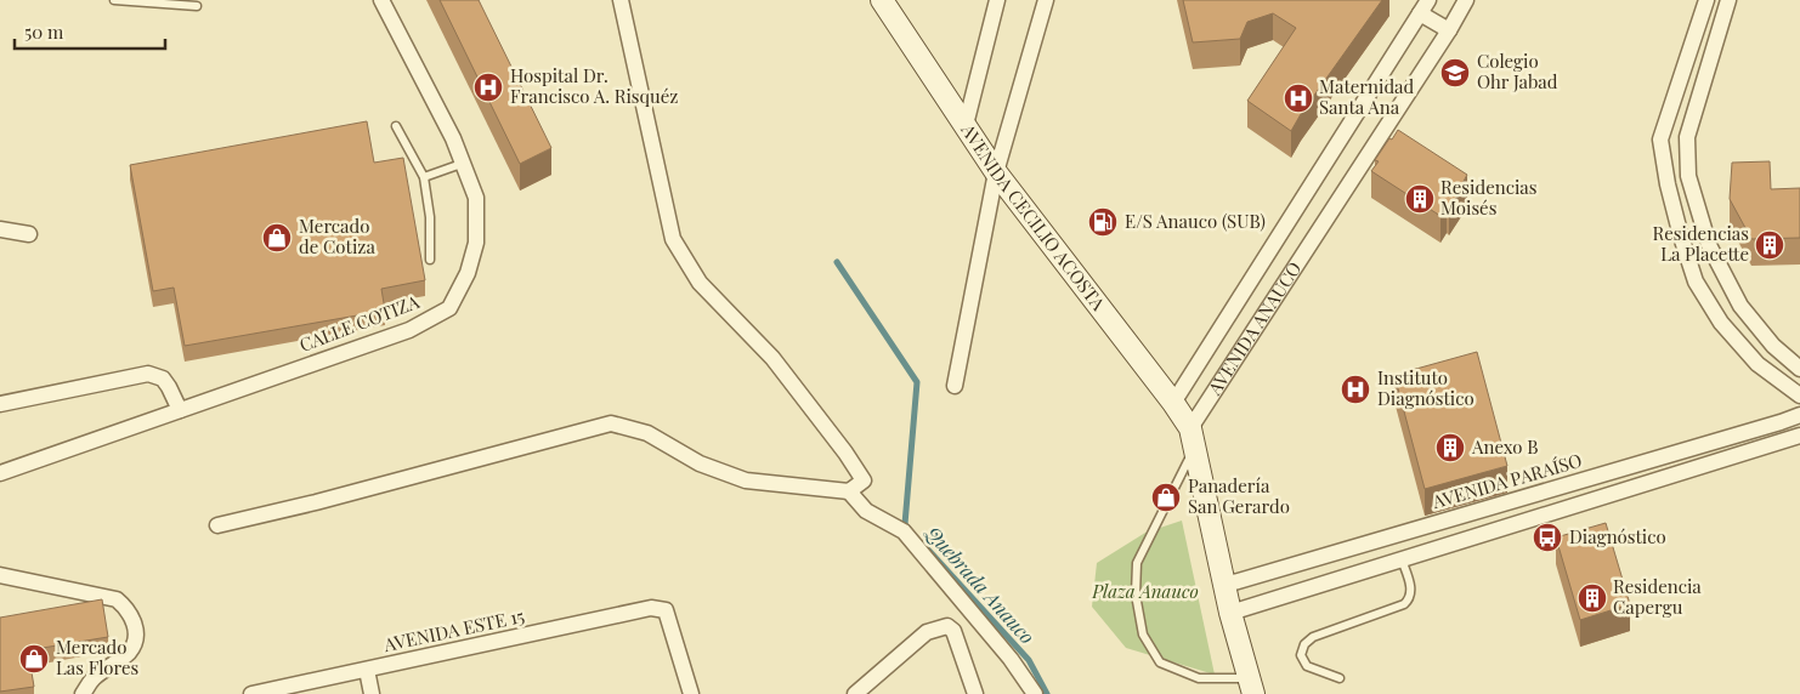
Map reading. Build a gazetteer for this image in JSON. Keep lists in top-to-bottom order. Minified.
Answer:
{"streets":{"main road":["AVENIDA CECILIO ACOSTA"],"street":["CALLE COTIZA","AVENIDA ANAUCO","AVENIDA PARAÍSO","AVENIDA ESTE 15"]},"crossings":[["AVENIDA CECILIO ACOSTA","AVENIDA ANAUCO"]],"water":["Quebrada Anauco"],"parks":["Plaza Anauco"],"places":{"school or university":["Colegio Ohr Jabad"],"hospital":["Hospital Dr. Francisco A. Risquéz","Maternidad Santa Ana","Instituto Diagnóstico"],"building":["Residencias Moisés","Residencias La Placette","Anexo B","Residencia Capergu"],"fuel station":["E/S Anauco (SUB)"],"shop":["Mercado de Cotiza","Panadería San Gerardo","Mercado Las Flores"],"bus stop":["Diagnóstico"]},"scale_bar":"50 m"}
